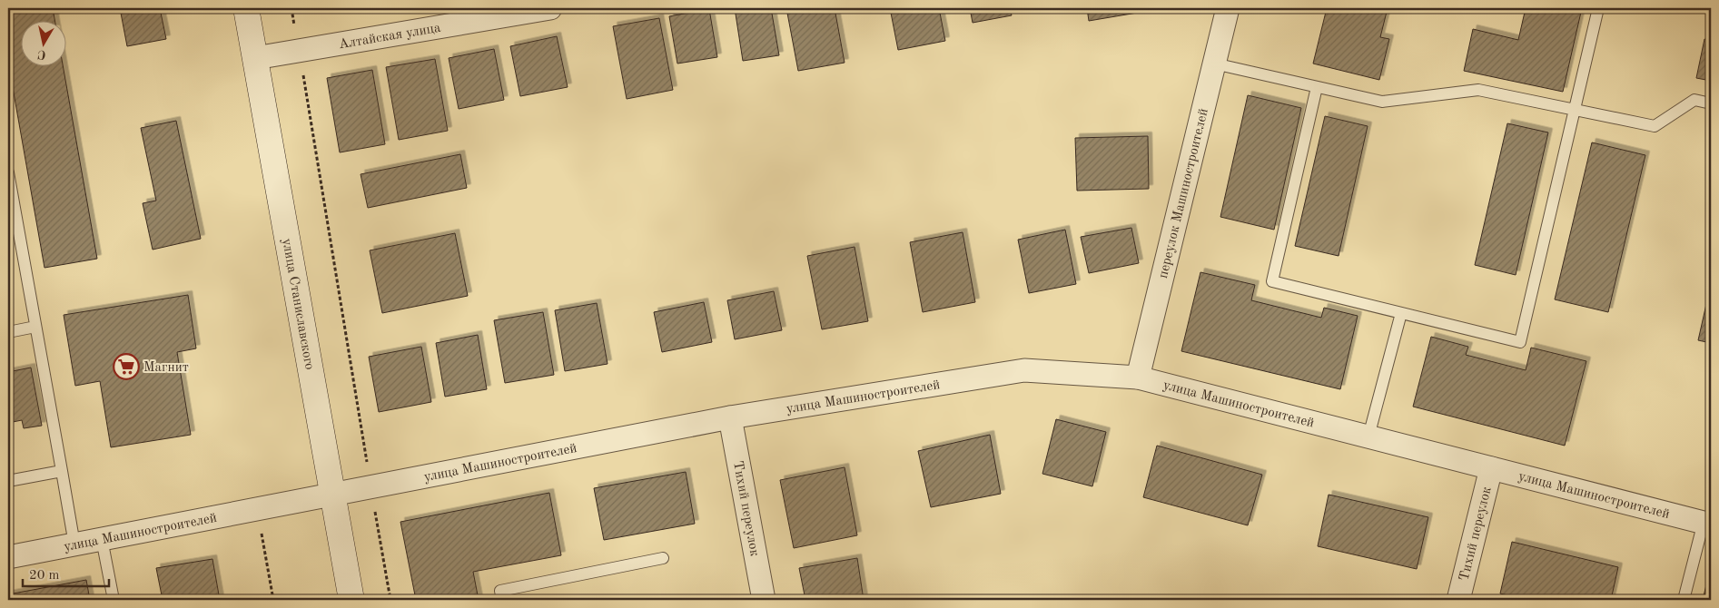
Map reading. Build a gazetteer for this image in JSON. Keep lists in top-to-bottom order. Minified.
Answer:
{"streets":{"main road":["улица Станиславского"],"street":["Алтайская улица","переулок Машиностроителей","улица Машиностроителей","Тихий переулок"]},"crossings":[["Алтайская улица","улица Станиславского"],["переулок Машиностроителей","улица Машиностроителей"],["улица Станиславского","улица Машиностроителей"],["улица Машиностроителей","Тихий переулок"]],"places":{"supermarket":["Магнит"]},"scale_bar":"20 m","north":"bottom"}
